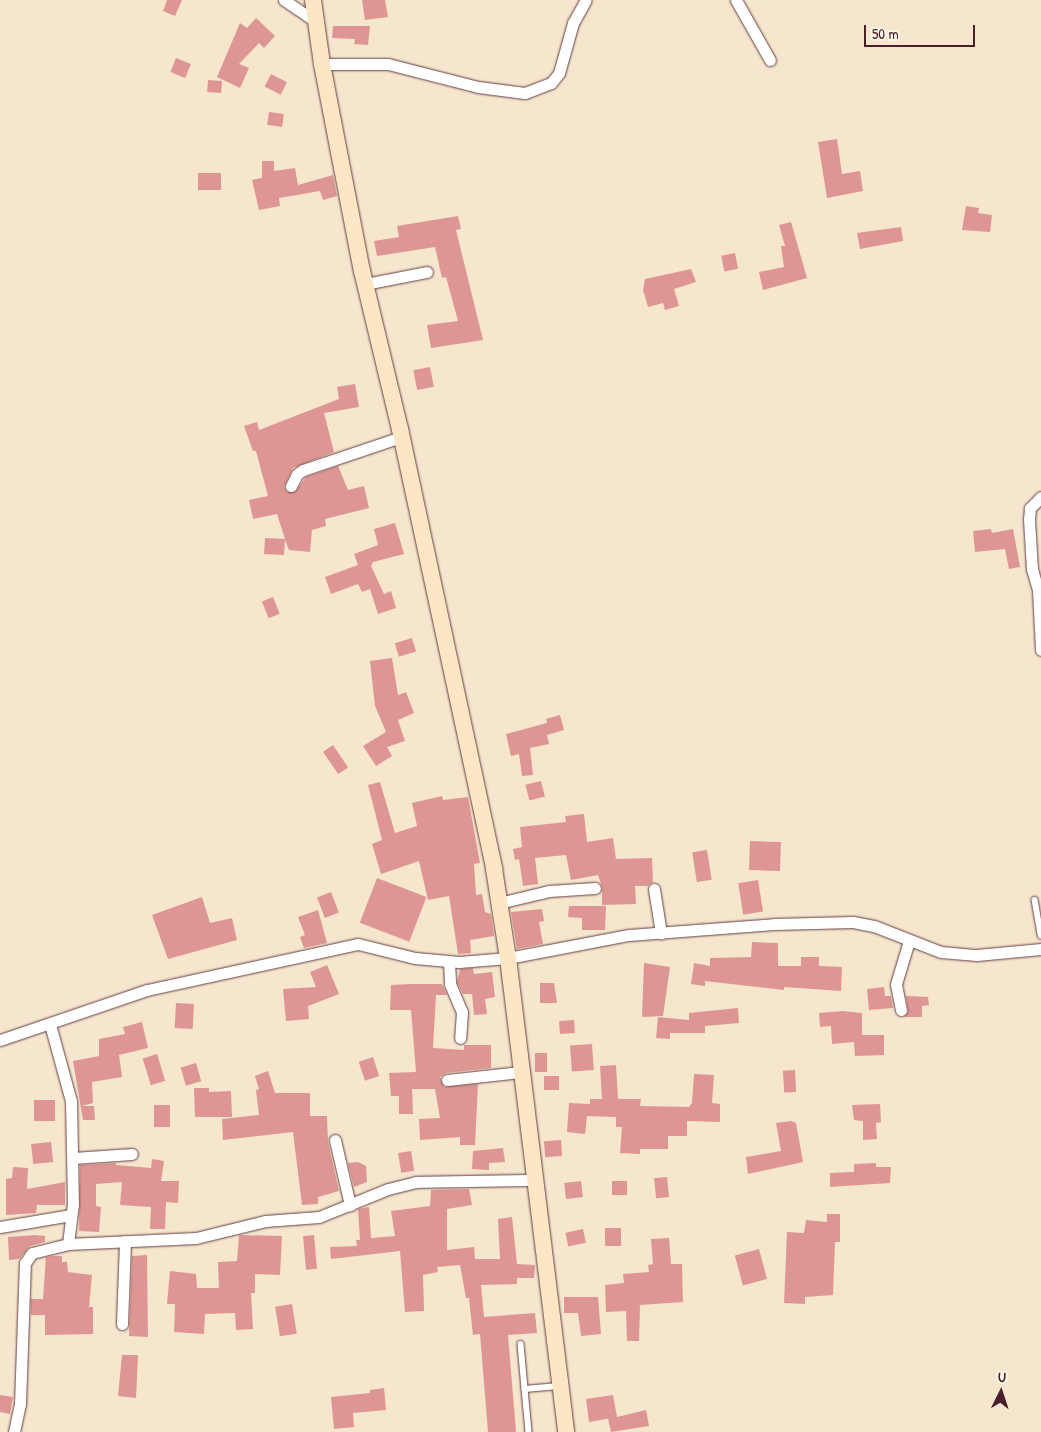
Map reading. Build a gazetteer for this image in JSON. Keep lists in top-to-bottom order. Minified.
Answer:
{"scale_bar":"50 m","north":"top"}
